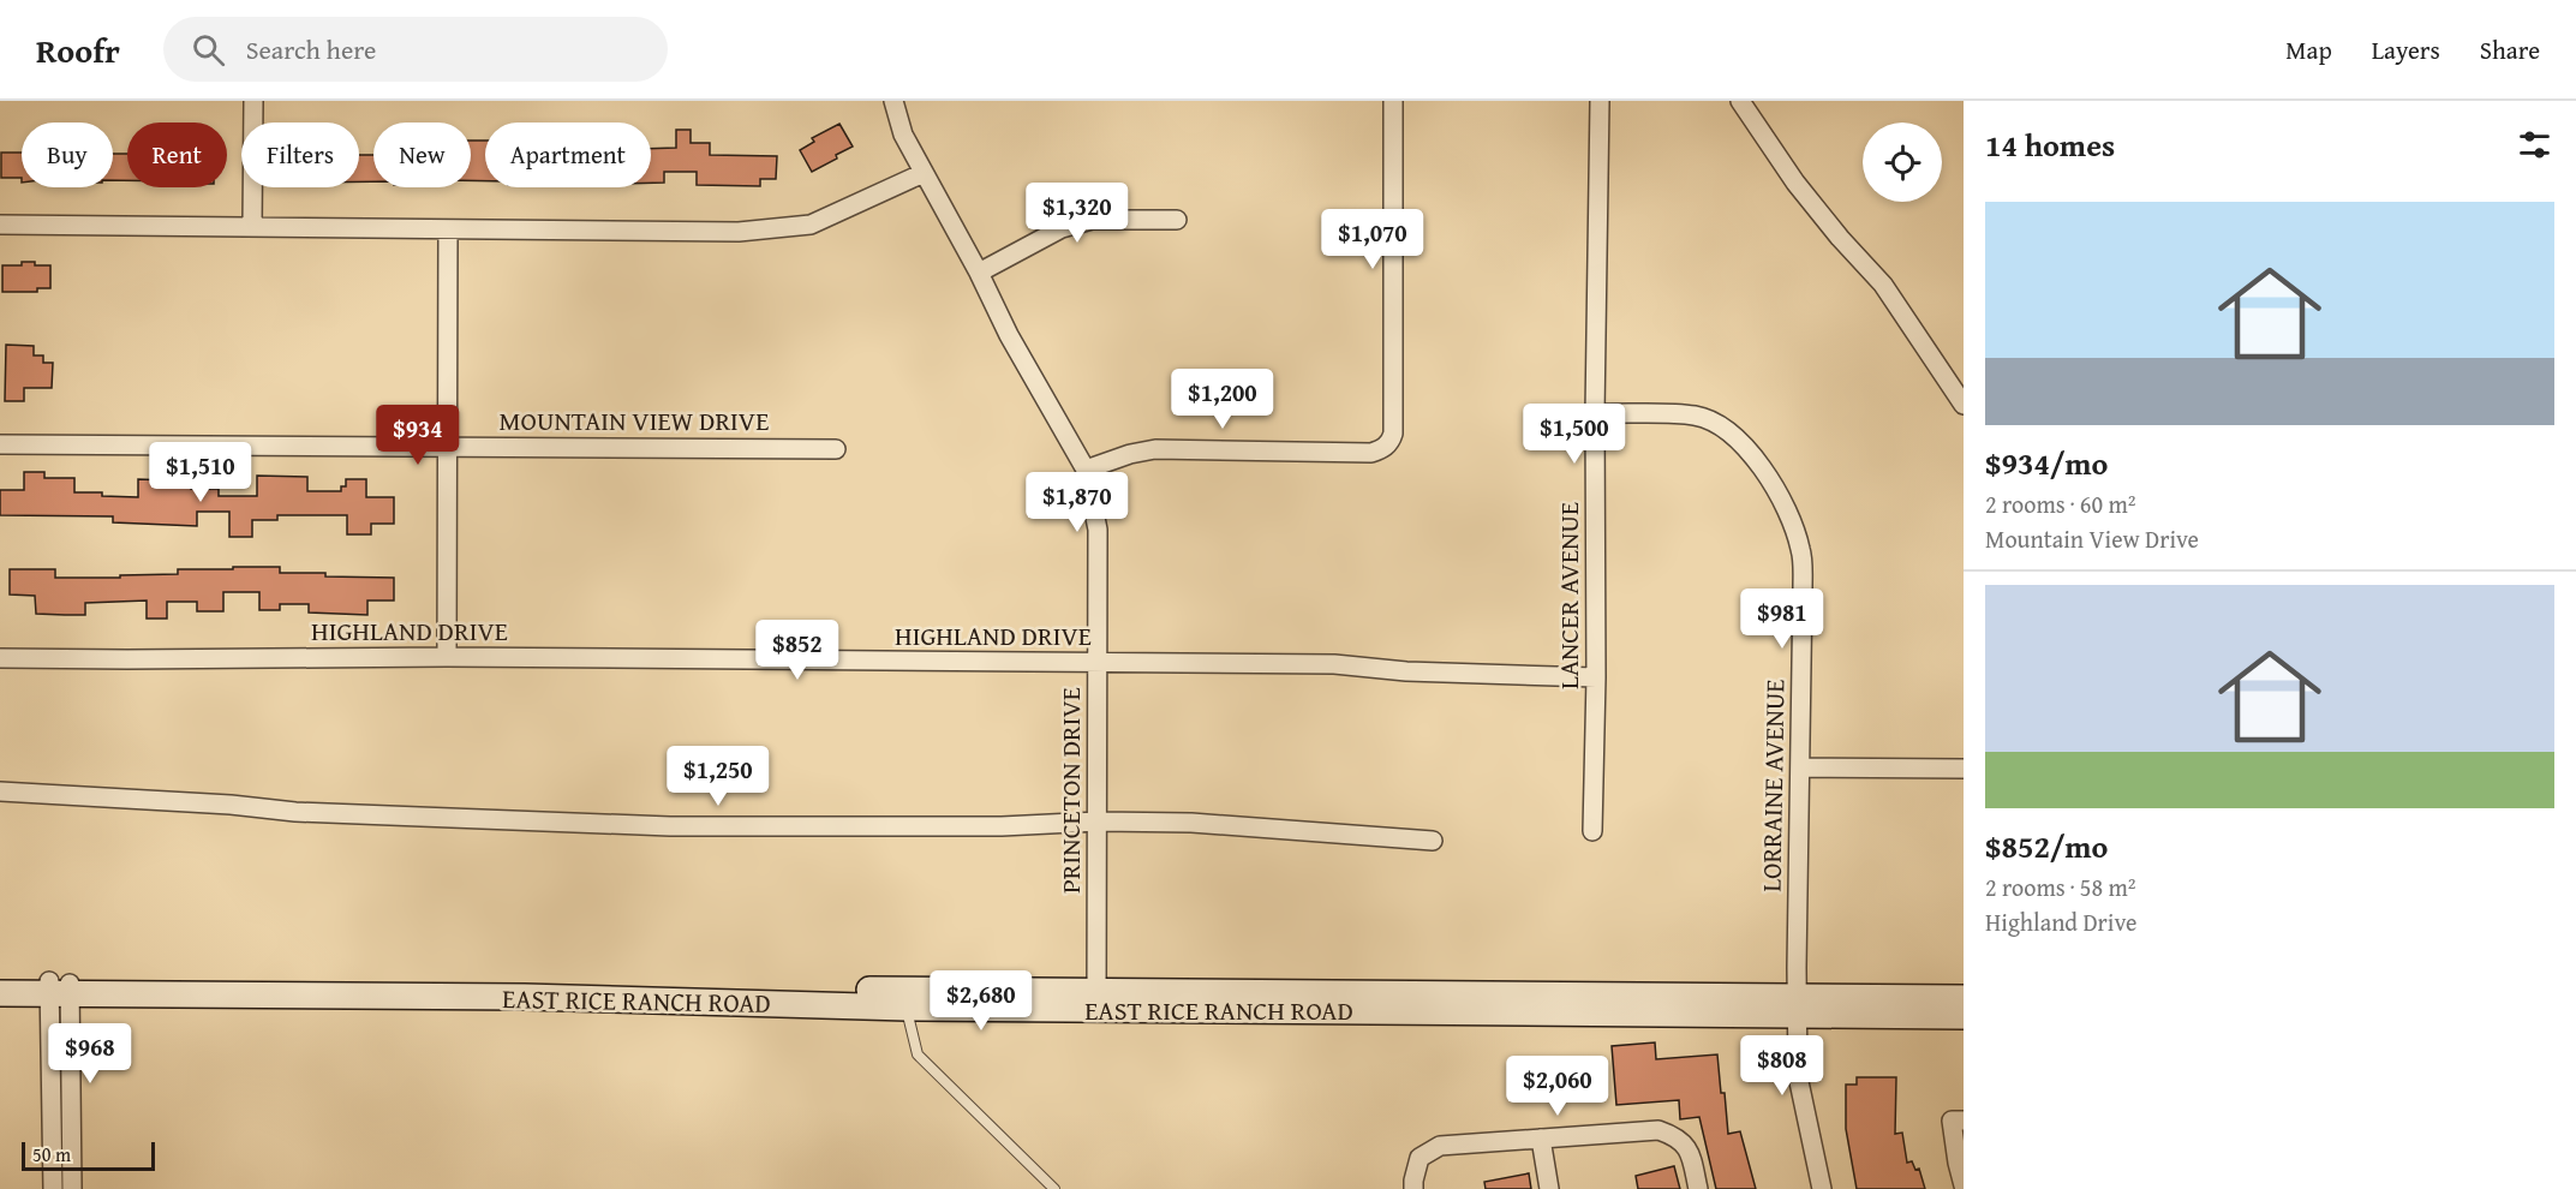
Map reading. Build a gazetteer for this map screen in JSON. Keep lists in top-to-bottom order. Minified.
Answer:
{"streets":{"main road":["EAST RICE RANCH ROAD"],"street":["MOUNTAIN VIEW DRIVE","LANCER AVENUE","HIGHLAND DRIVE","LORRAINE AVENUE","PRINCETON DRIVE"]},"crossings":[["LANCER AVENUE","HIGHLAND DRIVE"],["LANCER AVENUE","LORRAINE AVENUE"],["HIGHLAND DRIVE","PRINCETON DRIVE"],["LORRAINE AVENUE","EAST RICE RANCH ROAD"],["PRINCETON DRIVE","EAST RICE RANCH ROAD"]],"scale_bar":"50 m","page":{"header":"Roofr","search":"Search here","nav":["Map","Layers","Share"],"heading":"14 homes","chip":["Buy","Rent","Filters","New","Apartment"],"price":["$1,320","$1,070","$1,200","$1,500","$934","$1,510","$1,870","$981","$852","$1,250","$2,680","$968","$808","$2,060"],"list":[{"name":"$934/mo","note":"2 rooms · 60 m² · Mountain View Drive"},{"name":"$852/mo","note":"2 rooms · 58 m² · Highland Drive"}],"scale":"50 m"}}
